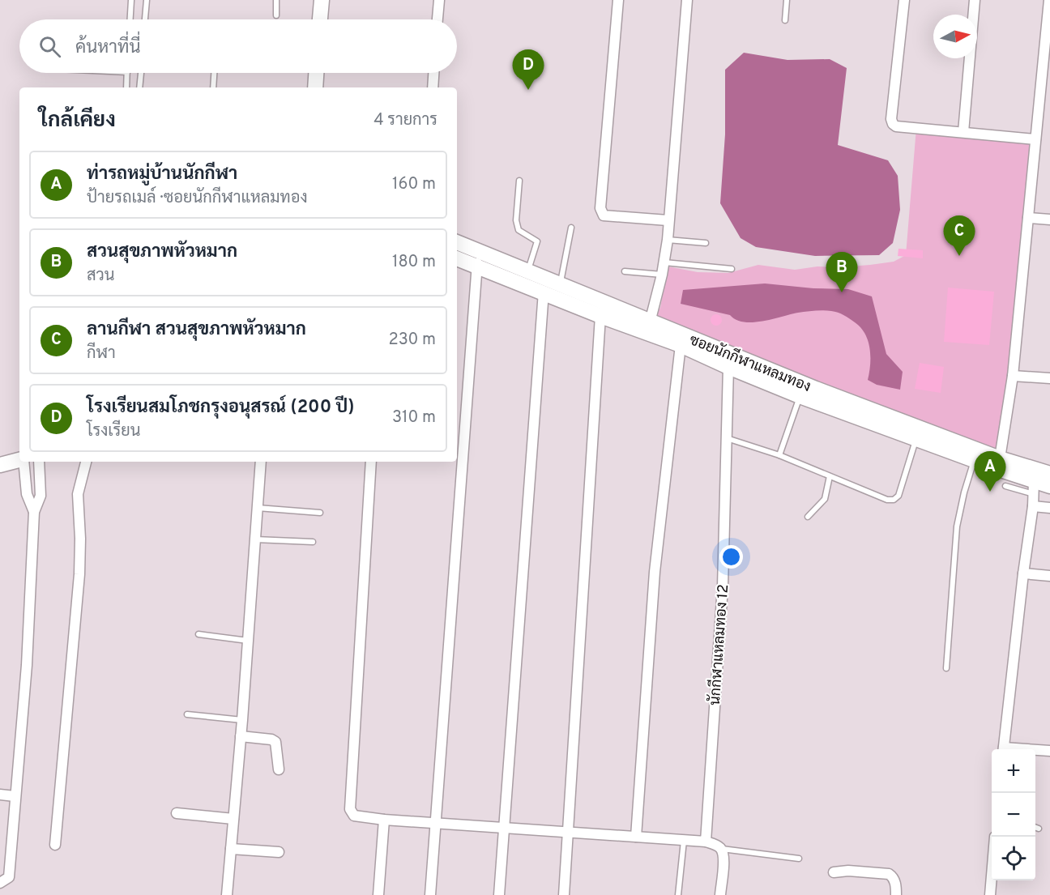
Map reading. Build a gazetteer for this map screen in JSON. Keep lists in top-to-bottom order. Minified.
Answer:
{"streets":{"street":["ซอยนักกีฬาแหลมทอง","นักกีฬาแหลมทอง 12"]},"crossings":[["ซอยนักกีฬาแหลมทอง","นักกีฬาแหลมทอง 12"]],"north":"right","page":{"search":"ค้นหาที่นี่","pins":["D","C","B","A"],"heading":["ใกล้เคียง","4 รายการ"],"list":[{"mark":"A","name":"ท่ารถหมู่บ้านนักกีฬา","note":"ป้ายรถเมล์ · ซอยนักกีฬาแหลมทอง","value":"160 m"},{"mark":"B","name":"สวนสุขภาพหัวหมาก","note":"สวน","value":"180 m"},{"mark":"C","name":"ลานกีฬา สวนสุขภาพหัวหมาก","note":"กีฬา","value":"230 m"},{"mark":"D","name":"โรงเรียนสมโภชกรุงอนุสรณ์ (200 ปี)","note":"โรงเรียน","value":"310 m"}],"map_buttons":["+","−"]}}
